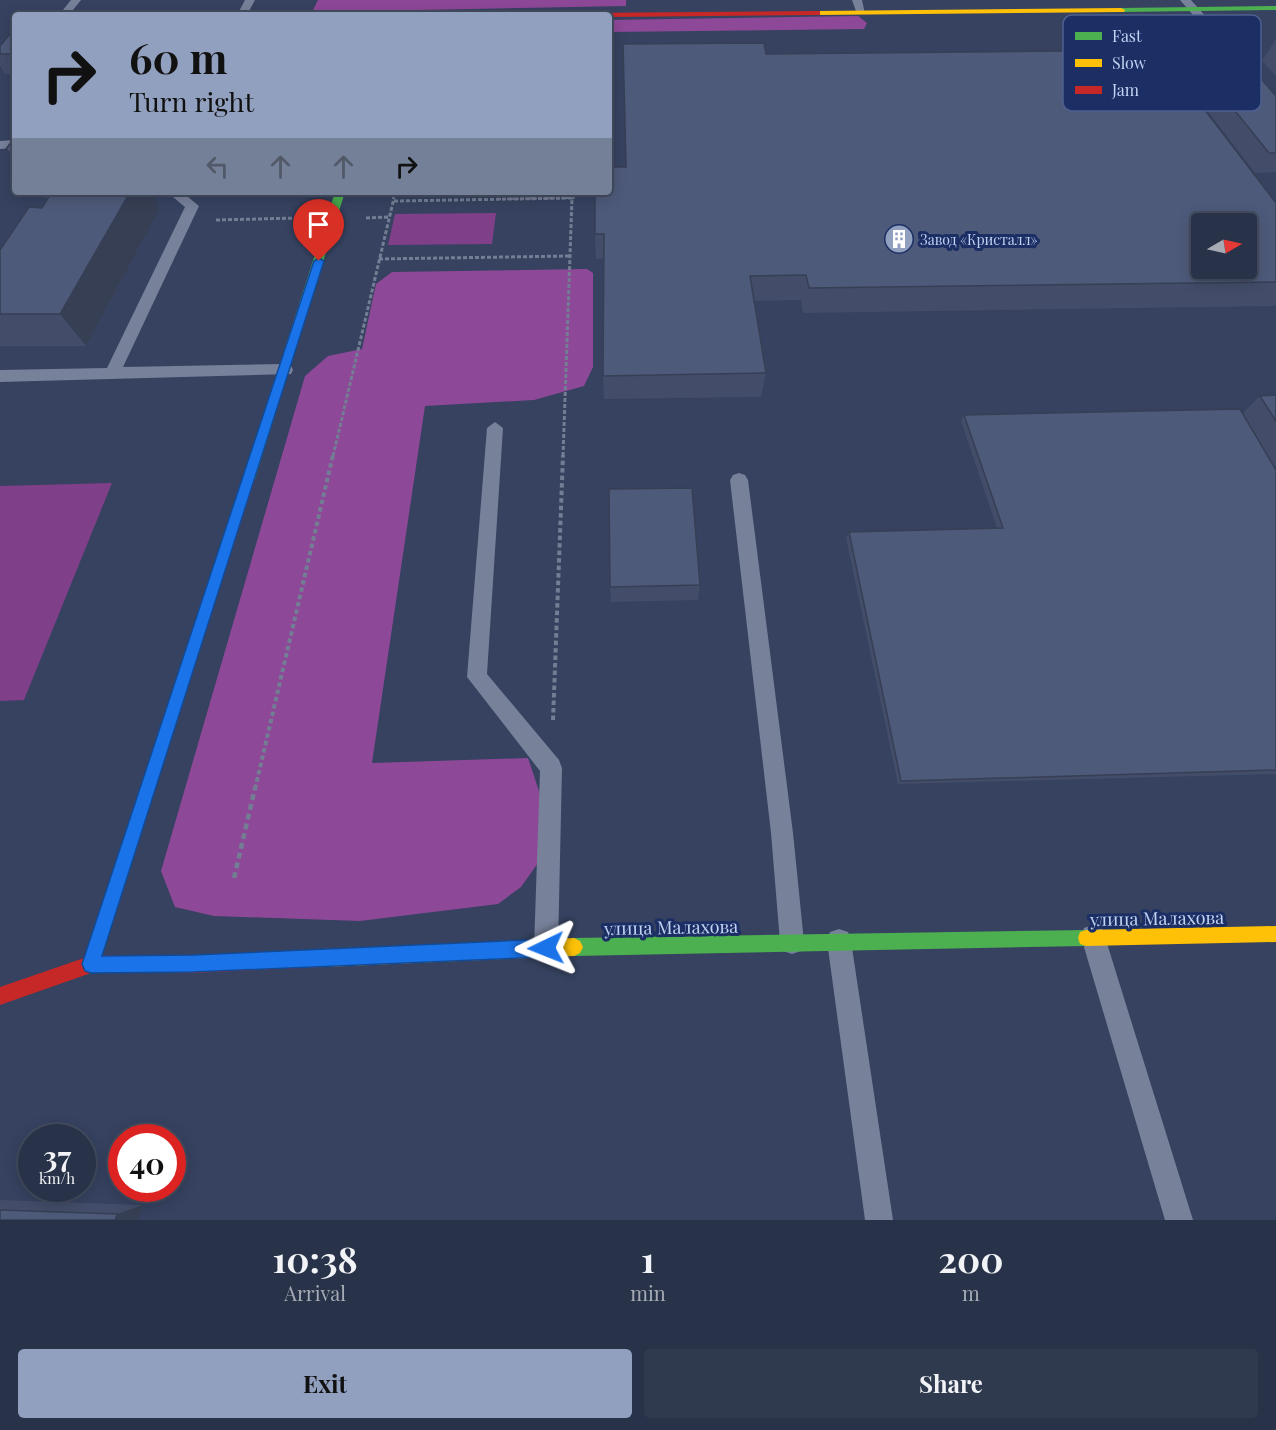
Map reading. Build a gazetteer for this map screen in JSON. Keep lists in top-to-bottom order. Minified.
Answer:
{"streets":{"street":["улица Малахова"]},"places":{"building":["Завод «Кристалл»"]},"legend":["Fast","Slow","Jam"],"north":"right","page":{"turn":["60 m","Turn right"],"speed":"37 km/h","limit":"40","eta":["10:38","Arrival","1","min","200","m"],"buttons":["Exit","Share"]}}
